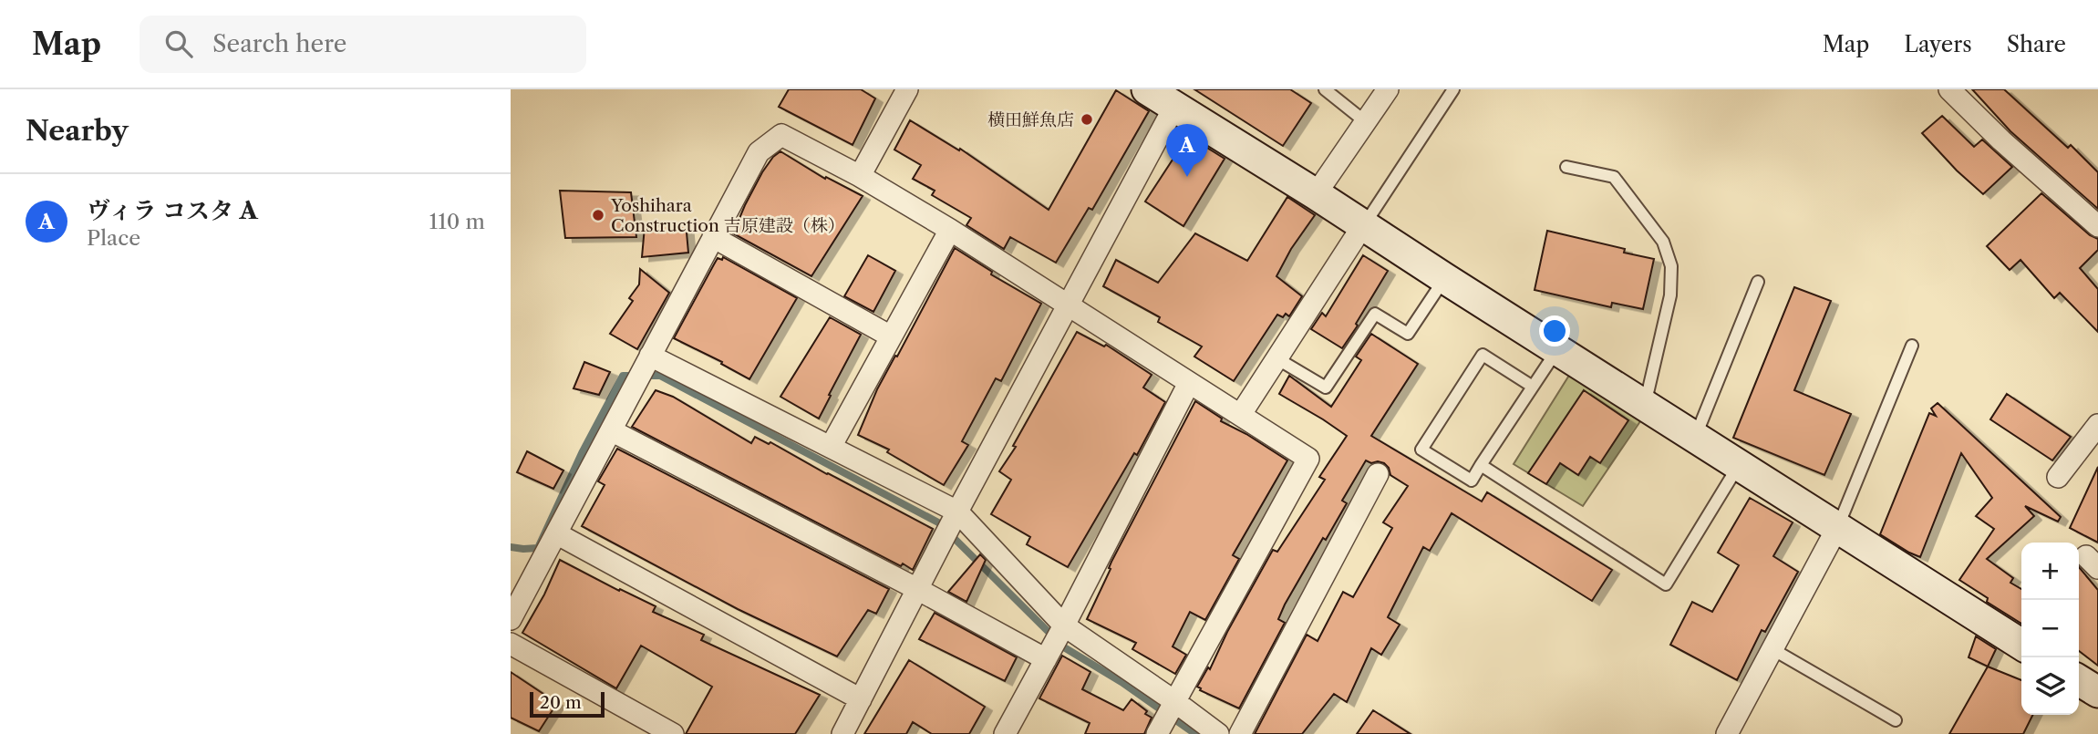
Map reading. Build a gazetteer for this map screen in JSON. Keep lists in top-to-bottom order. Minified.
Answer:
{"places":["横田鮮魚店","Yoshihara Construction 吉原建設（株）"],"scale_bar":"20 m","page":{"header":"Map","search":"Search here","nav":["Map","Layers","Share"],"heading":"Nearby","pins":"A","list":[{"mark":"A","name":"ヴィラ コスタ A","note":"Place","value":"110 m"}],"map_buttons":["+","−"],"scale":"20 m"}}
